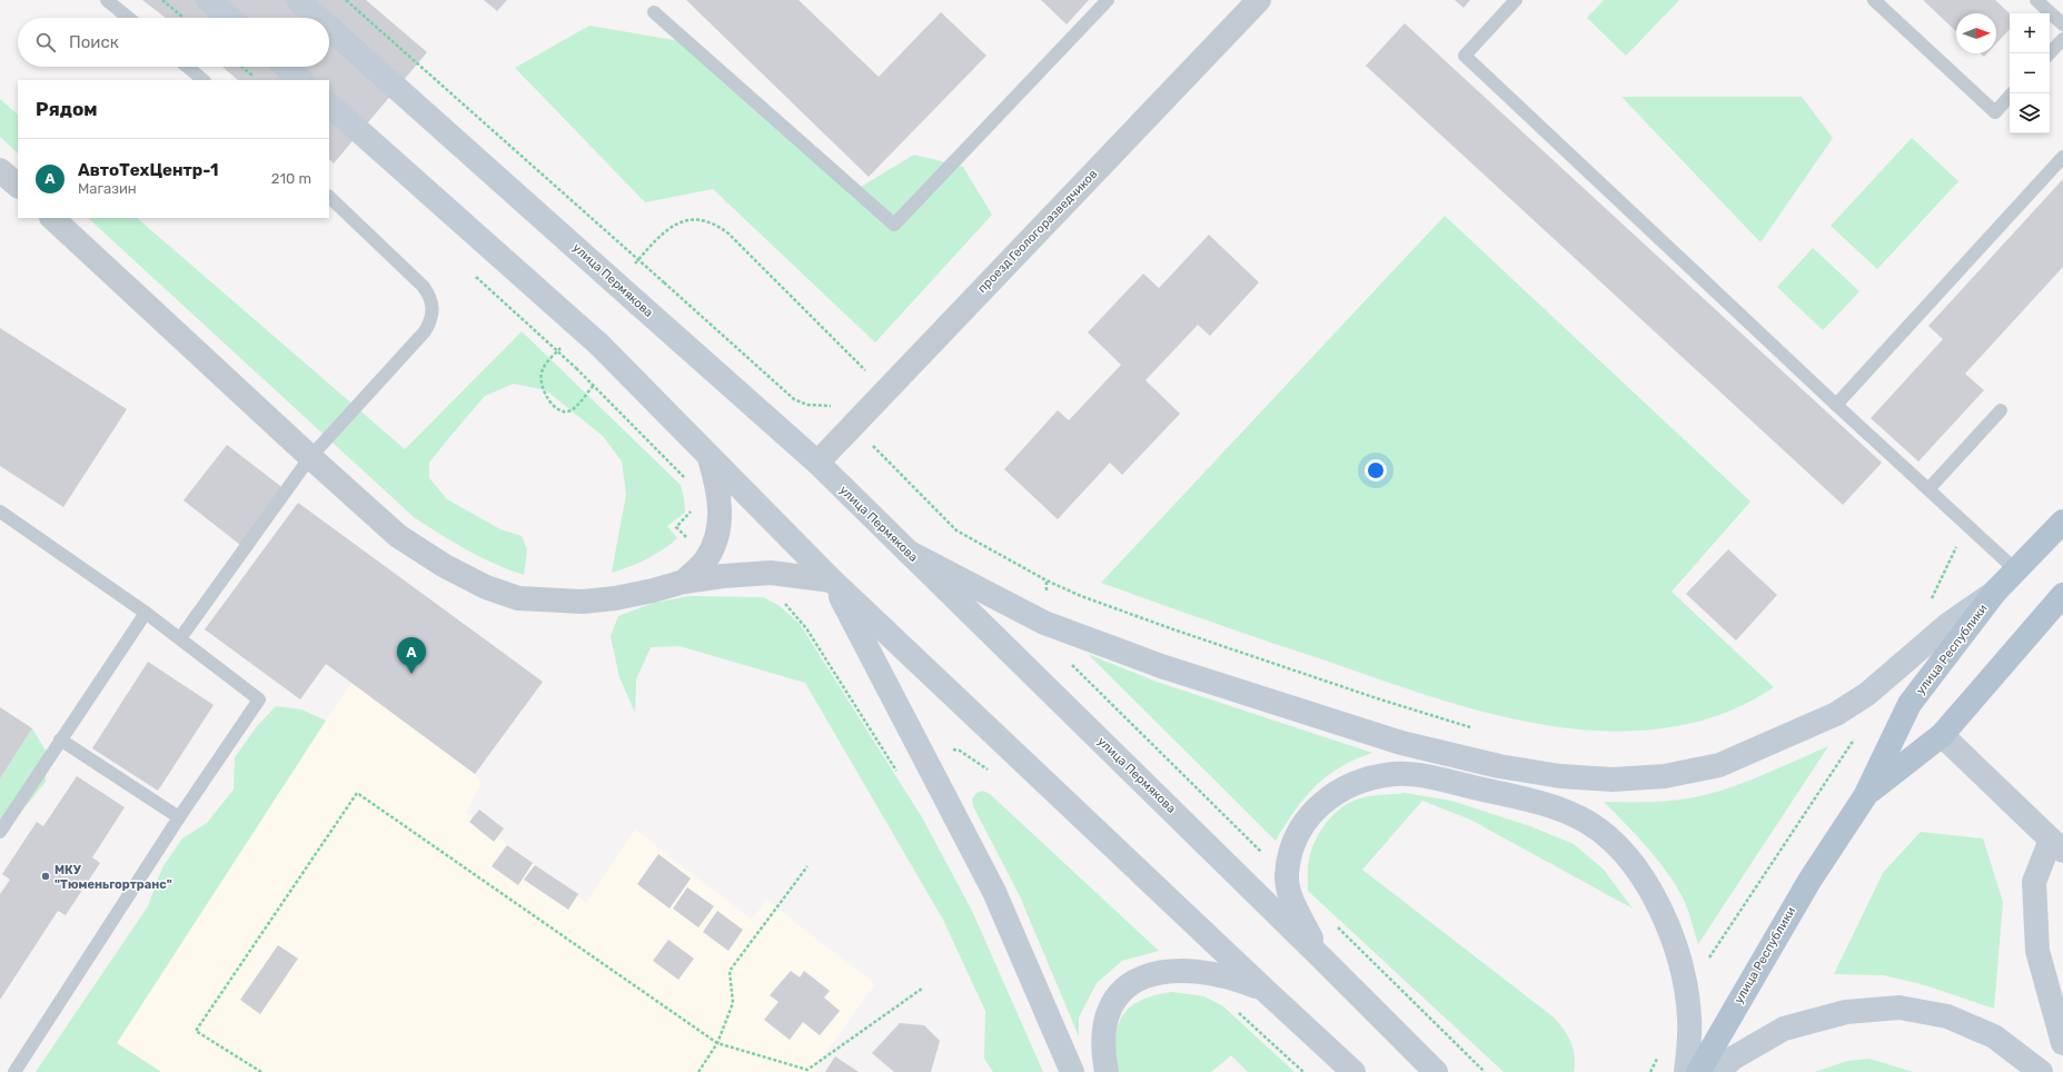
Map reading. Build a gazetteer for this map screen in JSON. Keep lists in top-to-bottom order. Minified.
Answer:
{"streets":{"main road":["улица Пермякова","улица Республики"],"street":["проезд Геологоразведчиков"]},"crossings":[["проезд Геологоразведчиков","улица Пермякова"]],"places":["МКУ \"Тюменьгортранс\""],"north":"right","page":{"map_buttons":["+","−"],"search":"Поиск","heading":"Рядом","list":[{"mark":"A","name":"АвтоТехЦентр-1","note":"Магазин","value":"210 m"}],"pins":"A"}}
